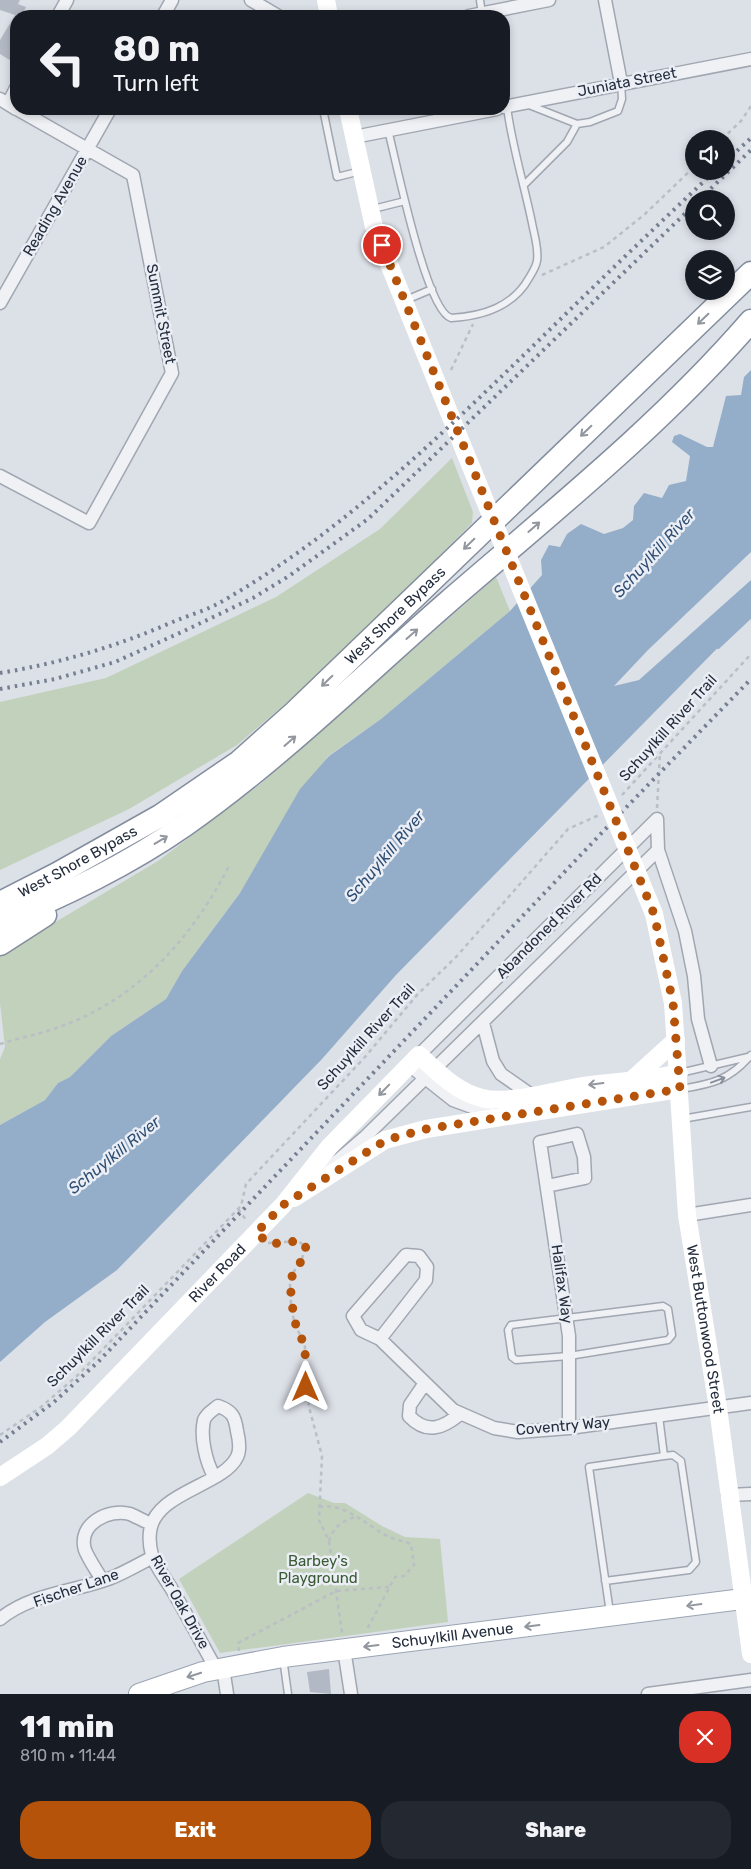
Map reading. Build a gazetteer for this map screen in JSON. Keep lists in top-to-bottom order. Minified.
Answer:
{"streets":{"highway":["West Shore Bypass"],"main road":["Schuylkill Avenue"],"street":["Juniata Street","Reading Avenue","Summit Street","Abandoned River Rd","River Road","Halifax Way","West Buttonwood Street","Coventry Way","Fischer Lane","River Oak Drive"],"path":["Schuylkill River Trail"]},"crossings":[["Juniata Street","West Buttonwood Street"],["Reading Avenue","Summit Street"],["Abandoned River Rd","River Road"],["Halifax Way","Coventry Way"],["West Buttonwood Street","Coventry Way"],["West Buttonwood Street","Schuylkill Avenue"],["Fischer Lane","River Oak Drive"],["River Oak Drive","Schuylkill Avenue"]],"one_way":["Schuylkill Avenue"],"water":["Schuylkill River"],"parks":["Barbey's Playground"],"page":{"turn":["80 m","Turn left"],"heading":["11 min","810 m · 11:44"],"buttons":["Exit","Share"]}}
